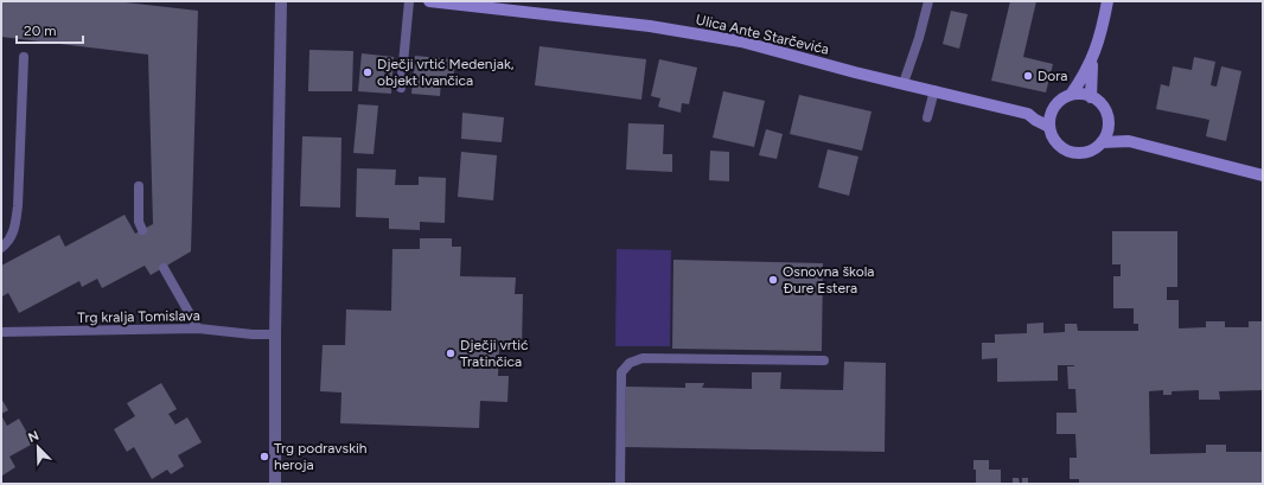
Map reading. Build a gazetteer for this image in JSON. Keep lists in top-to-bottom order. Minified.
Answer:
{"streets":{"main road":["Ulica Ante Starčevića"],"lane":["Trg kralja Tomislava"]},"places":["Dječji vrtić Medenjak, objekt Ivančica","Dora","Osnovna škola Đure Estera","Dječji vrtić Tratinčica","Trg podravskih heroja"],"scale_bar":"20 m","north":"top left"}
